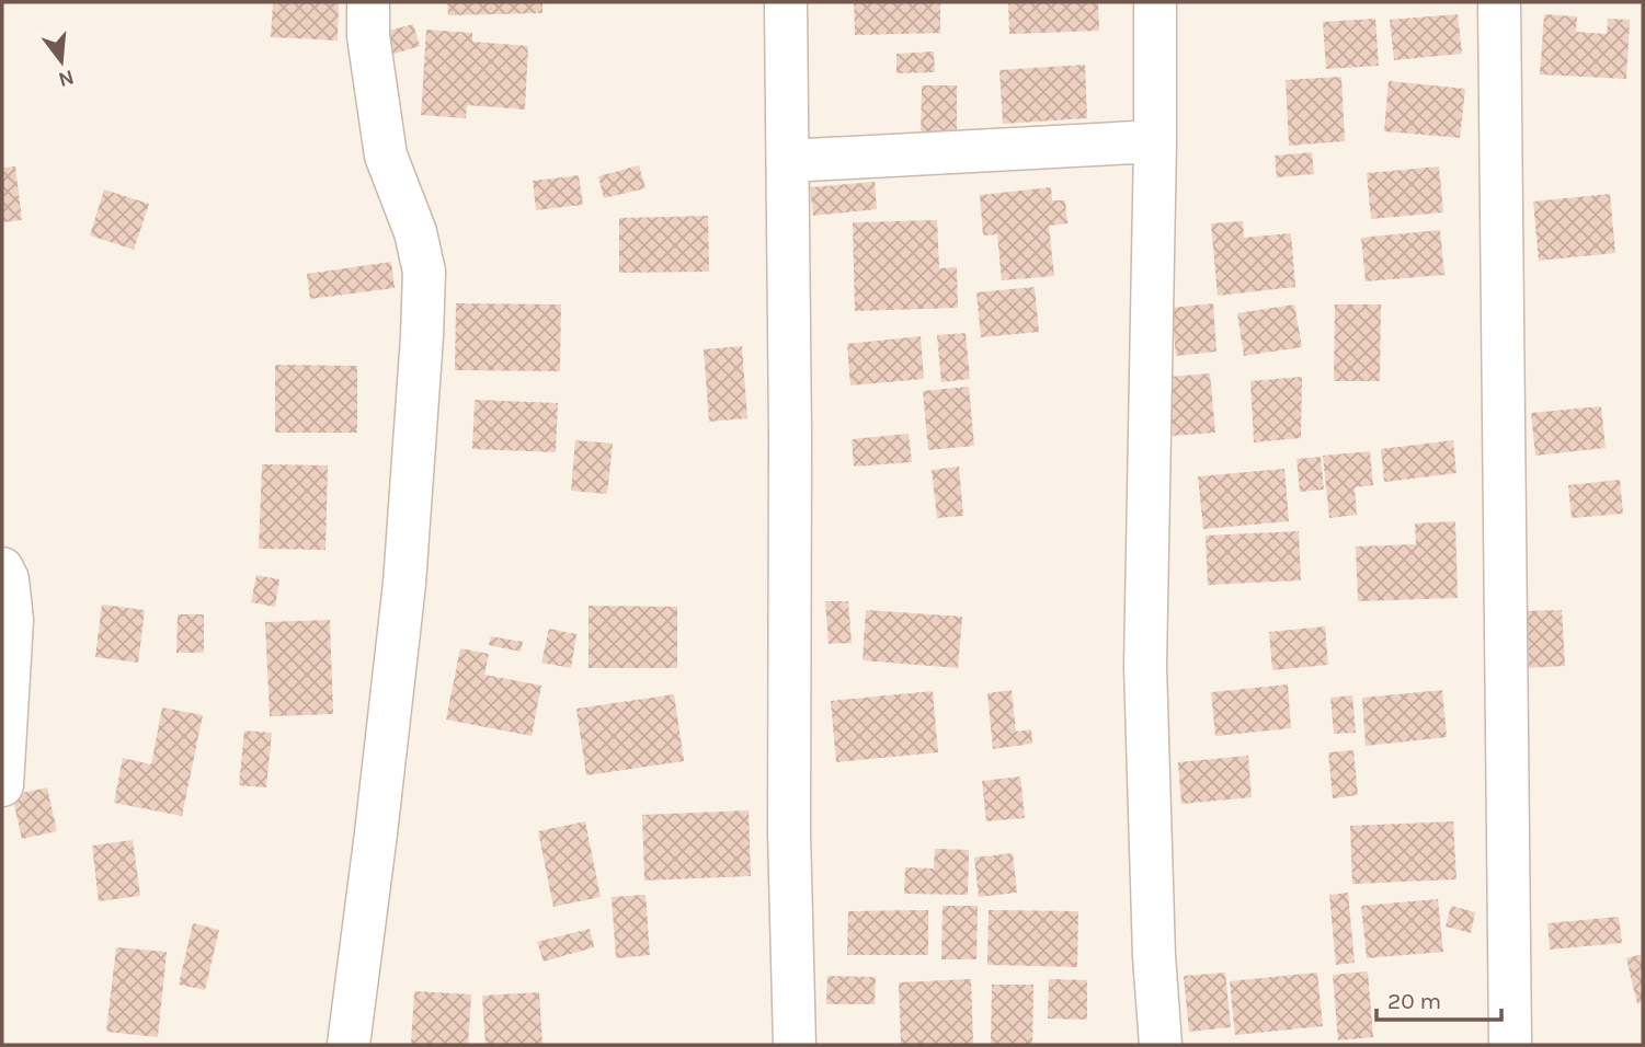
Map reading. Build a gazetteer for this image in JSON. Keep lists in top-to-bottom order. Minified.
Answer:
{"scale_bar":"20 m","north":"bottom"}
